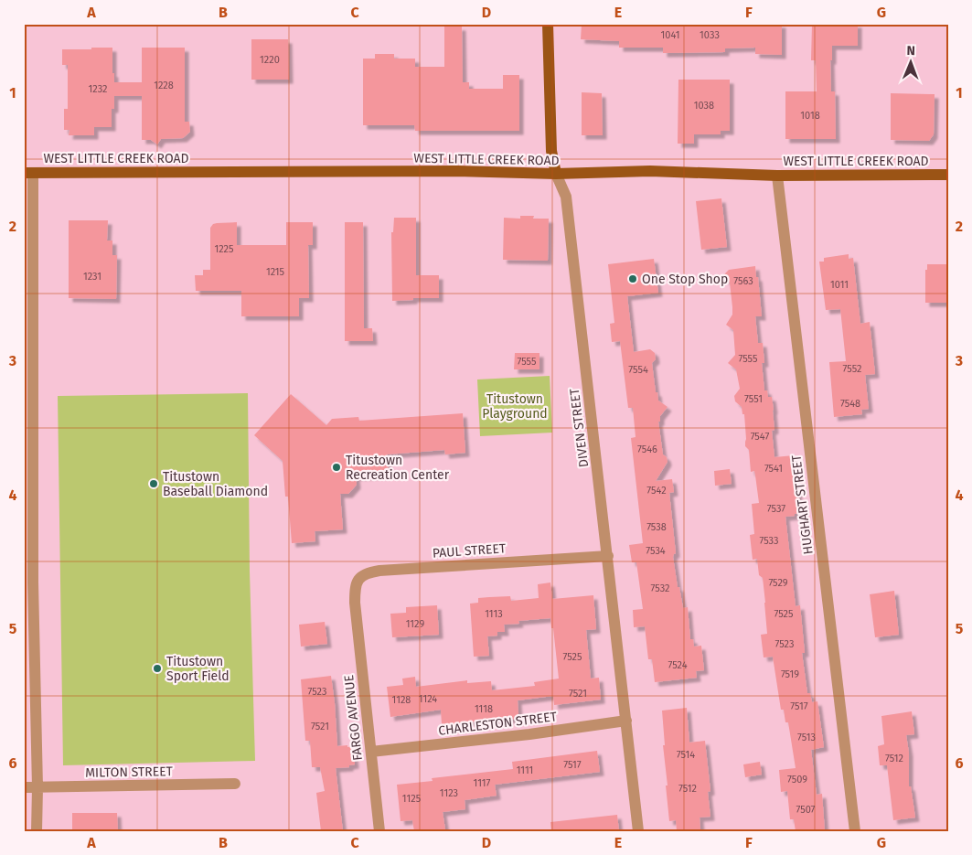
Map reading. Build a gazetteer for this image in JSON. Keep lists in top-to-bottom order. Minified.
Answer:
{"streets":{"main road":["WEST LITTLE CREEK ROAD","DIVEN STREET"],"street":["HUGHART STREET","PAUL STREET","FARGO AVENUE","CHARLESTON STREET","MILTON STREET"]},"crossings":[["WEST LITTLE CREEK ROAD","DIVEN STREET"],["WEST LITTLE CREEK ROAD","HUGHART STREET"],["DIVEN STREET","PAUL STREET"],["DIVEN STREET","CHARLESTON STREET"],["PAUL STREET","FARGO AVENUE"],["FARGO AVENUE","CHARLESTON STREET"]],"parks":["Titustown Playground"],"places":["One Stop Shop","Titustown Recreation Center","Titustown Baseball Diamond","Titustown Sport Field"],"house_numbers":["1041","1033","1220","1228","1232","1038","1018","1225","1215","1231","7563","1011","7555","7555","7552","7554","7551","7548","7547","7546","7541","7542","7537","7538","7533","7534","7529","7532","1113","7525","1129","7523","7525","7524","7519","7523","7521","1124","1128","7517","1118","7521","7513","7514","7512","7517","1111","7509","1117","7512","1123","1125","7507"],"north":"top","grid":{"columns":["A","B","C","D","E","F","G"],"rows":["1","2","3","4","5","6"]}}
